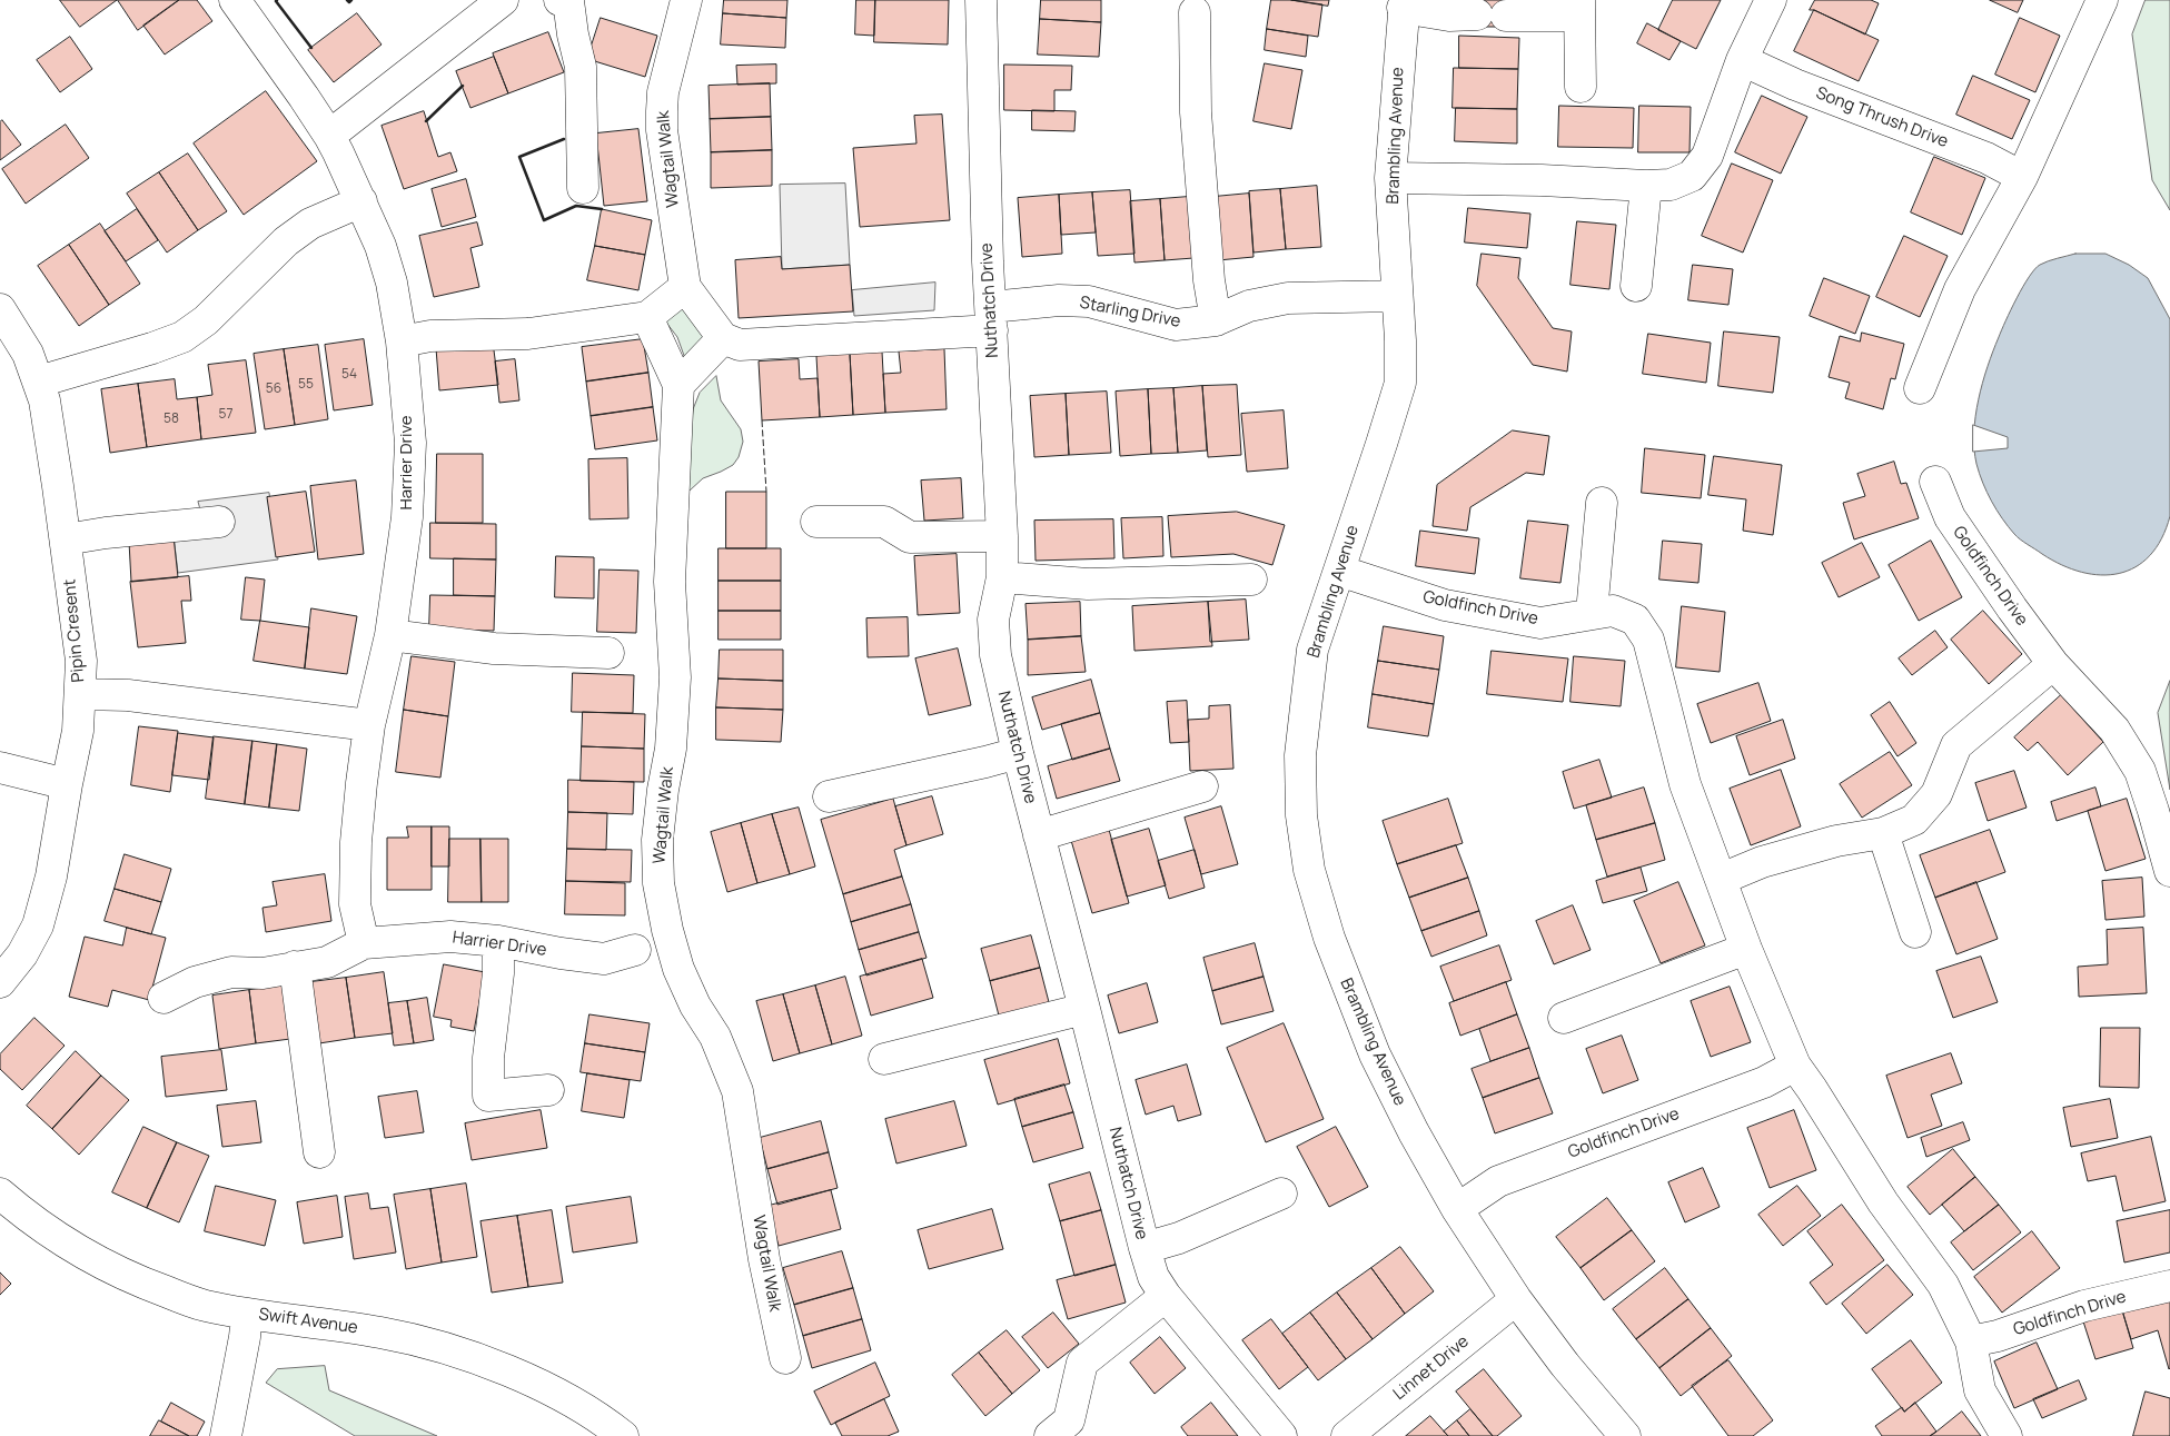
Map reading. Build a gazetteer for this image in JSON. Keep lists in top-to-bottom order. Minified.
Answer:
{"streets":{"street":["Song Thrush Drive","Brambling Avenue","Wagtail Walk","Nuthatch Drive","Starling Drive","Harrier Drive","Goldfinch Drive","Pipin Cresent","Swift Avenue","Linnet Drive"]},"crossings":[["Brambling Avenue","Starling Drive"],["Brambling Avenue","Goldfinch Drive"],["Brambling Avenue","Linnet Drive"],["Nuthatch Drive","Starling Drive"]],"house_numbers":["54","55","56","57","58"]}
